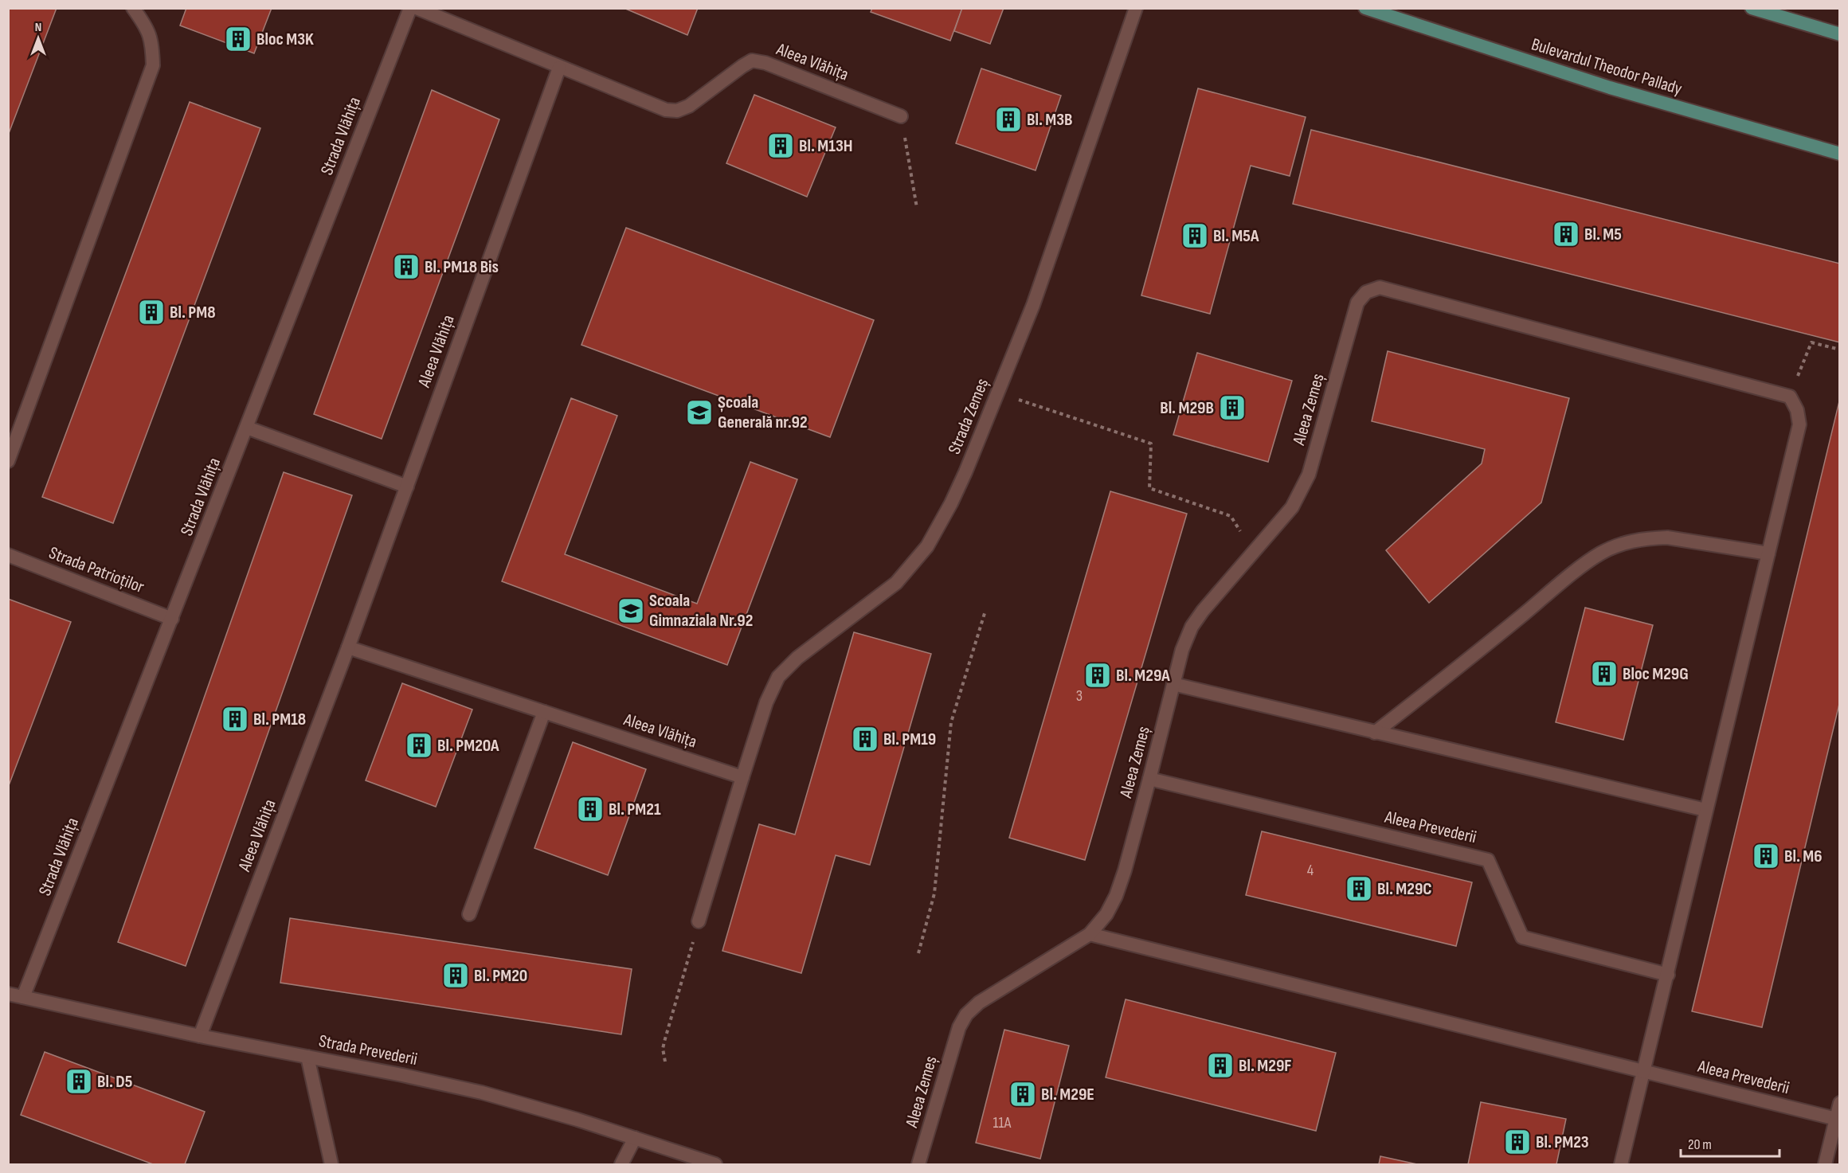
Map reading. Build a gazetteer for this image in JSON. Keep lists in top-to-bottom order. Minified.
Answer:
{"streets":{"main road":["Bulevardul Theodor Pallady"],"street":["Aleea Vlăhița","Strada Vlăhița","Aleea Zemeș","Strada Zemeș","Strada Patrioților","Aleea Prevederii","Strada Prevederii"]},"crossings":[["Aleea Vlăhița","Strada Zemeș"],["Aleea Vlăhița","Strada Prevederii"],["Strada Vlăhița","Strada Patrioților"],["Strada Vlăhița","Strada Prevederii"],["Aleea Zemeș","Aleea Prevederii"]],"places":{"building":["Bloc M3K","Bl. M3B","Bl. M13H","Bl. M5","Bl. M5A","Bl. PM18 Bis","Bl. PM8","Bl. M29B","Bloc M29G","Bl. M29A","Bl. PM18","Bl. PM19","Bl. PM20A","Bl. PM21","Bl. M6","Bl. M29C","Bl. PM20","Bl. M29F","Bl. D5","Bl. M29E","Bl. PM23"],"school or university":["Școala Generală nr.92","Scoala Gimnaziala Nr.92"]},"house_numbers":["3","4","11A"],"scale_bar":"20 m","north":"top"}
